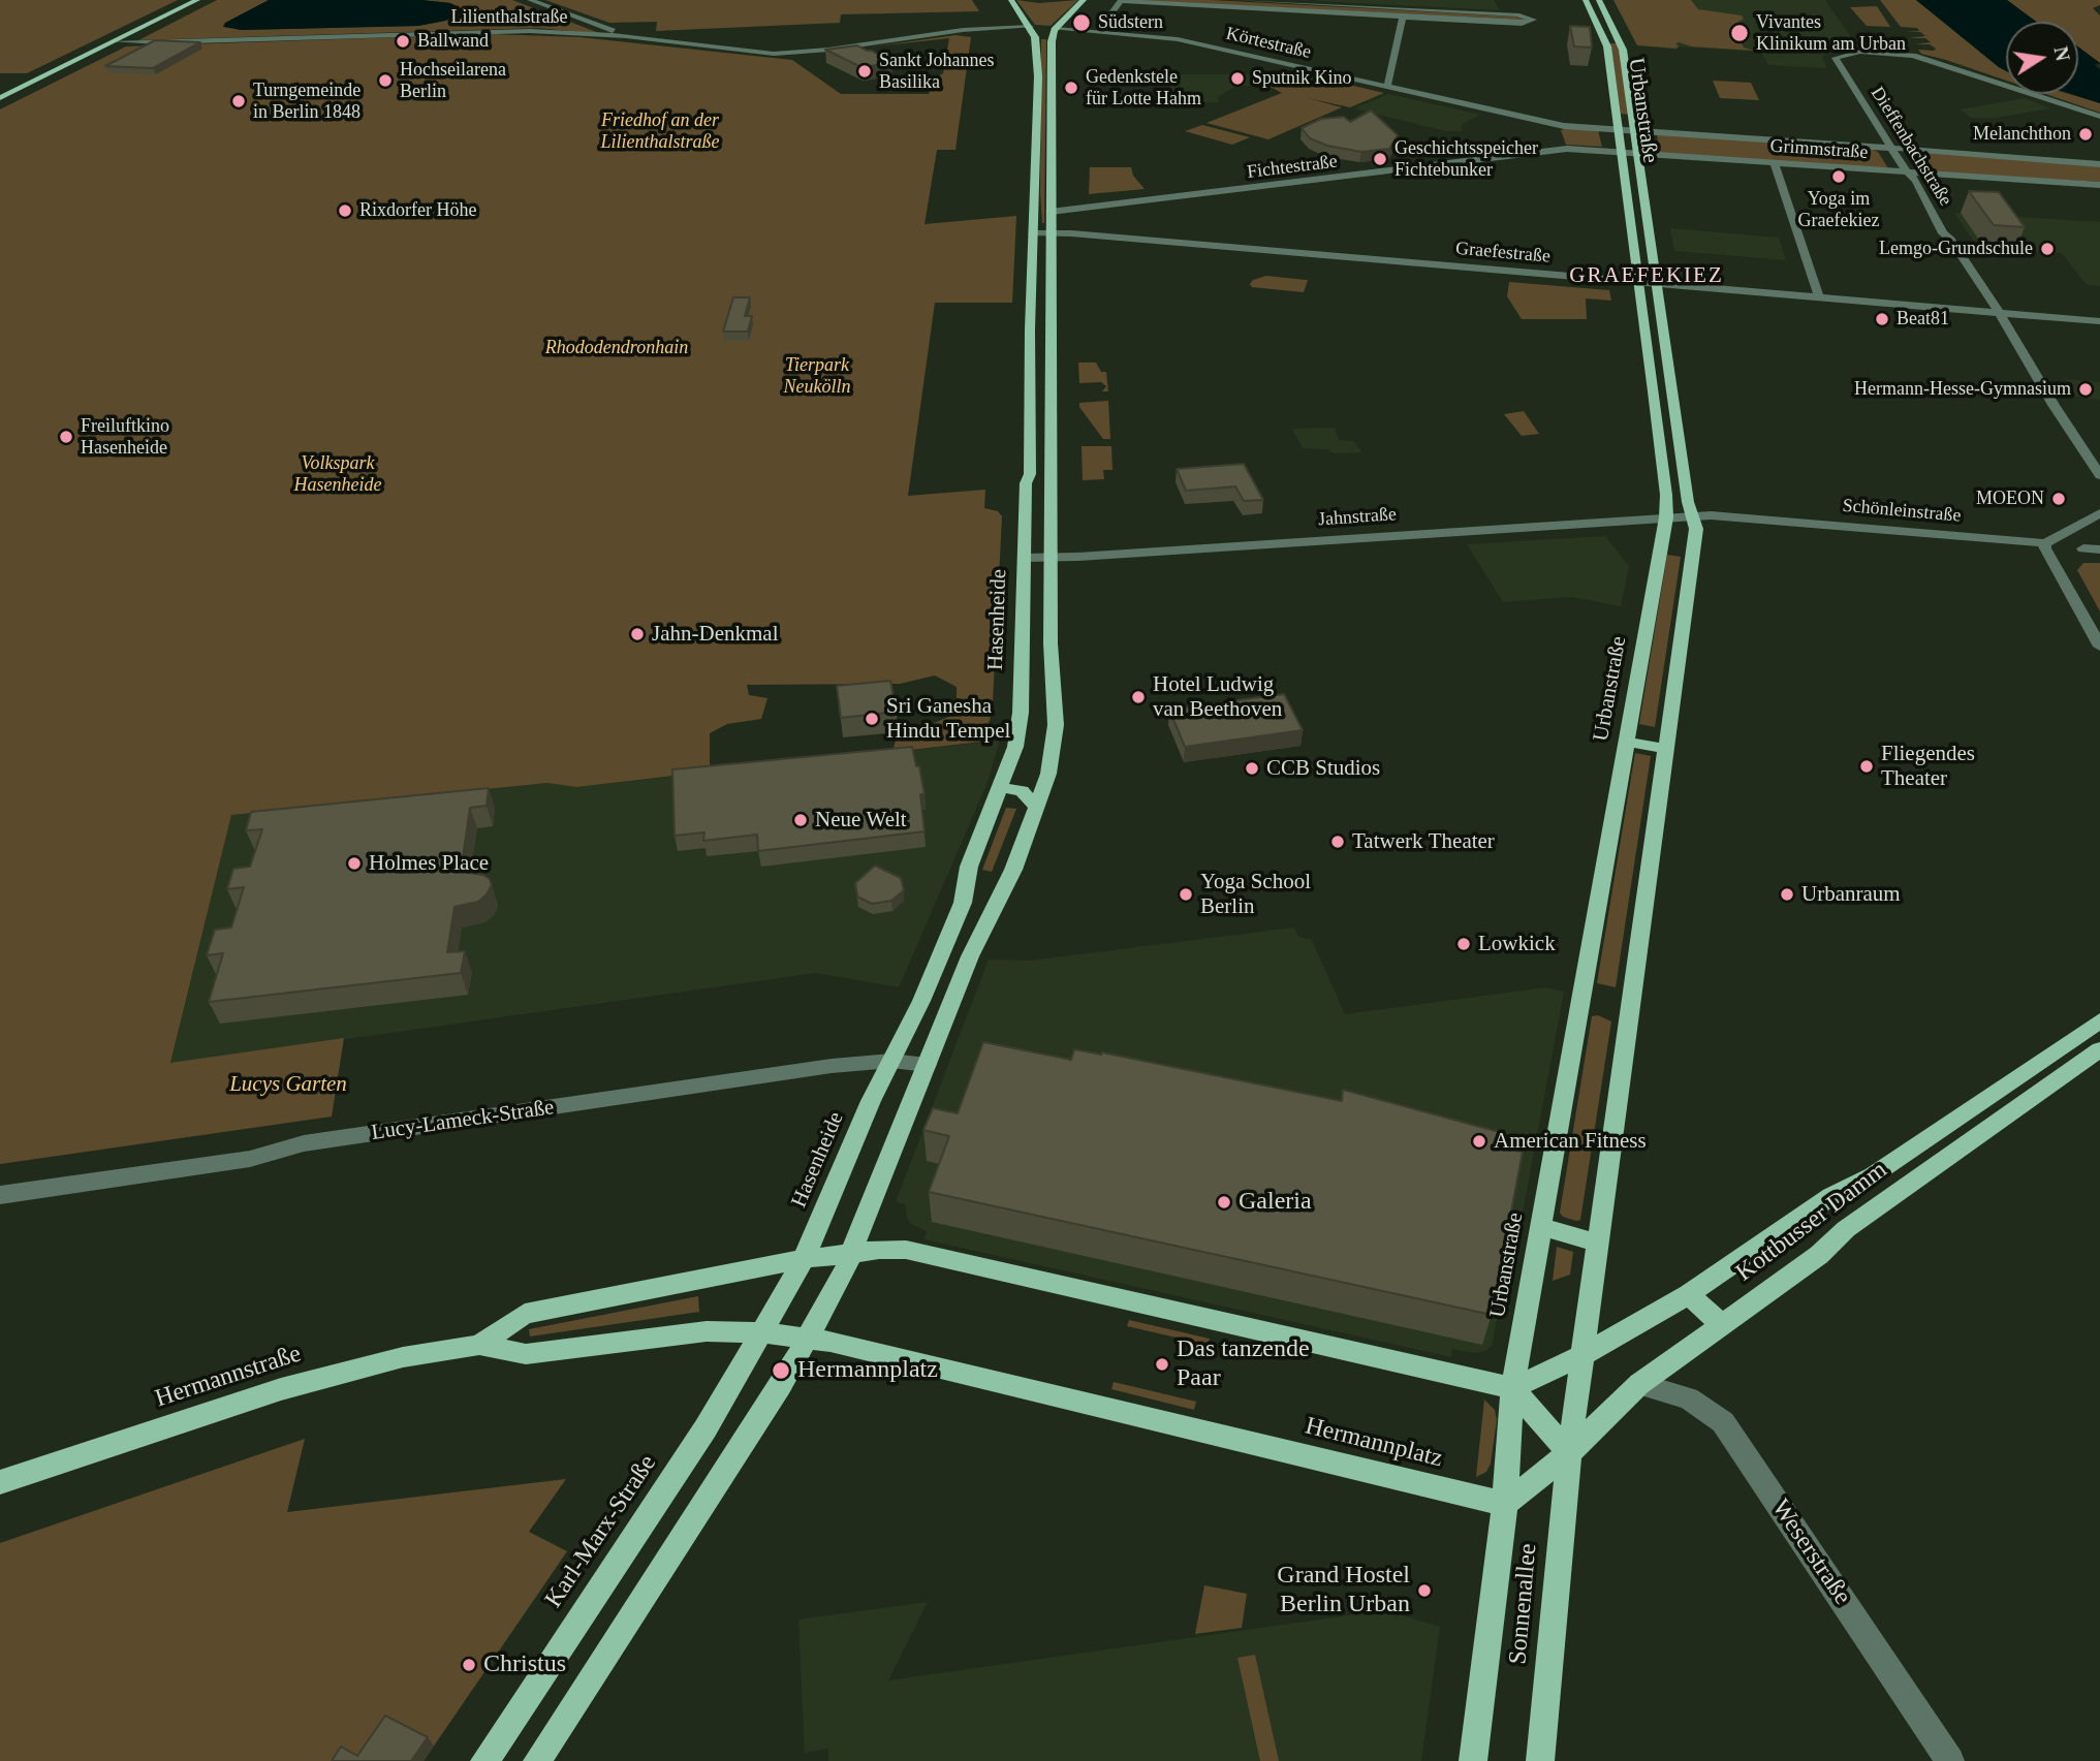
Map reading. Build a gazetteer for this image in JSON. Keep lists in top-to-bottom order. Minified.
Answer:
{"streets":{"main road":["Urbanstraße","Hasenheide","Kottbusser Damm","Hermannstraße","Hermannplatz","Karl-Marx-Straße","Sonnenallee"],"street":["Lilienthalstraße","Körtestraße","Dieffenbachstraße","Grimmstraße","Fichtestraße","Graefestraße","Schönleinstraße","Jahnstraße","Lucy-Lameck-Straße","Weserstraße"]},"crossings":[["Lilienthalstraße","Hasenheide"],["Körtestraße","Urbanstraße"],["Körtestraße","Grimmstraße"],["Urbanstraße","Grimmstraße"],["Urbanstraße","Fichtestraße"],["Urbanstraße","Graefestraße"],["Urbanstraße","Schönleinstraße"],["Urbanstraße","Jahnstraße"],["Urbanstraße","Kottbusser Damm"],["Dieffenbachstraße","Grimmstraße"],["Dieffenbachstraße","Graefestraße"],["Grimmstraße","Fichtestraße"],["Graefestraße","Hasenheide"],["Schönleinstraße","Jahnstraße"],["Jahnstraße","Hasenheide"],["Hasenheide","Lucy-Lameck-Straße"],["Hasenheide","Hermannstraße"],["Kottbusser Damm","Weserstraße"],["Kottbusser Damm","Sonnenallee"],["Hermannstraße","Hermannplatz"],["Hermannstraße","Karl-Marx-Straße"],["Hermannplatz","Karl-Marx-Straße"],["Hermannplatz","Sonnenallee"]],"districts":["GRAEFEKIEZ"],"parks":["Friedhof an der Lilienthalstraße","Rhododendronhain","Tierpark Neukölln","Volkspark Hasenheide","Lucys Garten"],"places":["Südstern","Vivantes Klinikum am Urban","Ballwand","Sankt Johannes Basilika","Sputnik Kino","Hochseilarena Berlin","Gedenkstele für Lotte Hahm","Turngemeinde in Berlin 1848","Melanchthon","Geschichtsspeicher Fichtebunker","Yoga im Graefekiez","Rixdorfer Höhe","Lemgo-Grundschule","Beat81","Hermann-Hesse-Gymnasium","Freiluftkino Hasenheide","MOEON","Jahn-Denkmal","Hotel Ludwig van Beethoven","Sri Ganesha Hindu Tempel","Fliegendes Theater","CCB Studios","Neue Welt","Tatwerk Theater","Holmes Place","Yoga School Berlin","Urbanraum","Lowkick","American Fitness","Galeria","Das tanzende Paar","Hermannplatz","Grand Hostel Berlin Urban","Christus"],"north":"right"}
